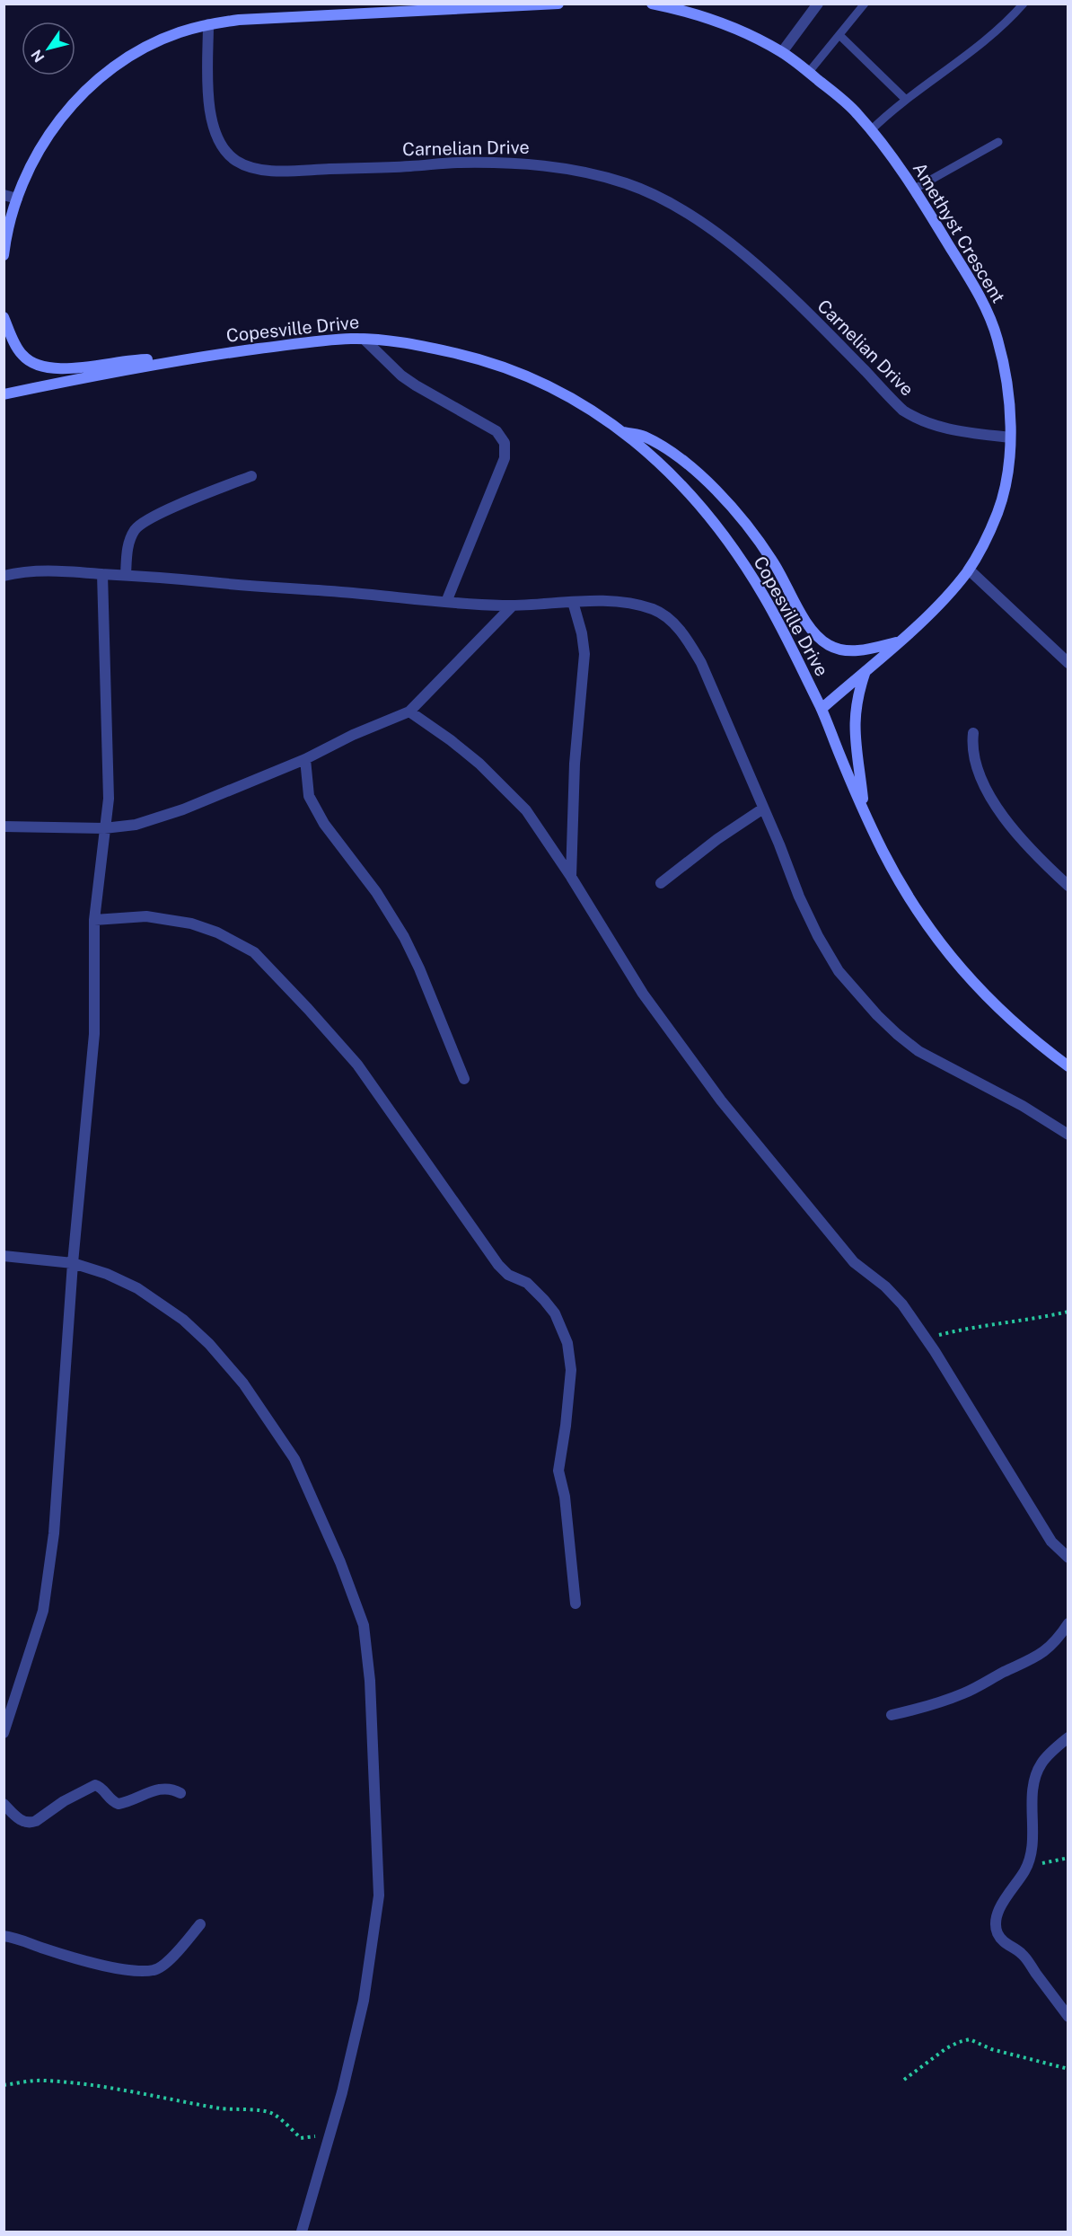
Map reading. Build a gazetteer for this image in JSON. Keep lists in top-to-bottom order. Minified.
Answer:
{"streets":{"street":["Carnelian Drive","Amethyst Crescent","Copesville Drive"]},"crossings":[["Carnelian Drive","Amethyst Crescent"],["Amethyst Crescent","Copesville Drive"]],"north":"bottom left"}
